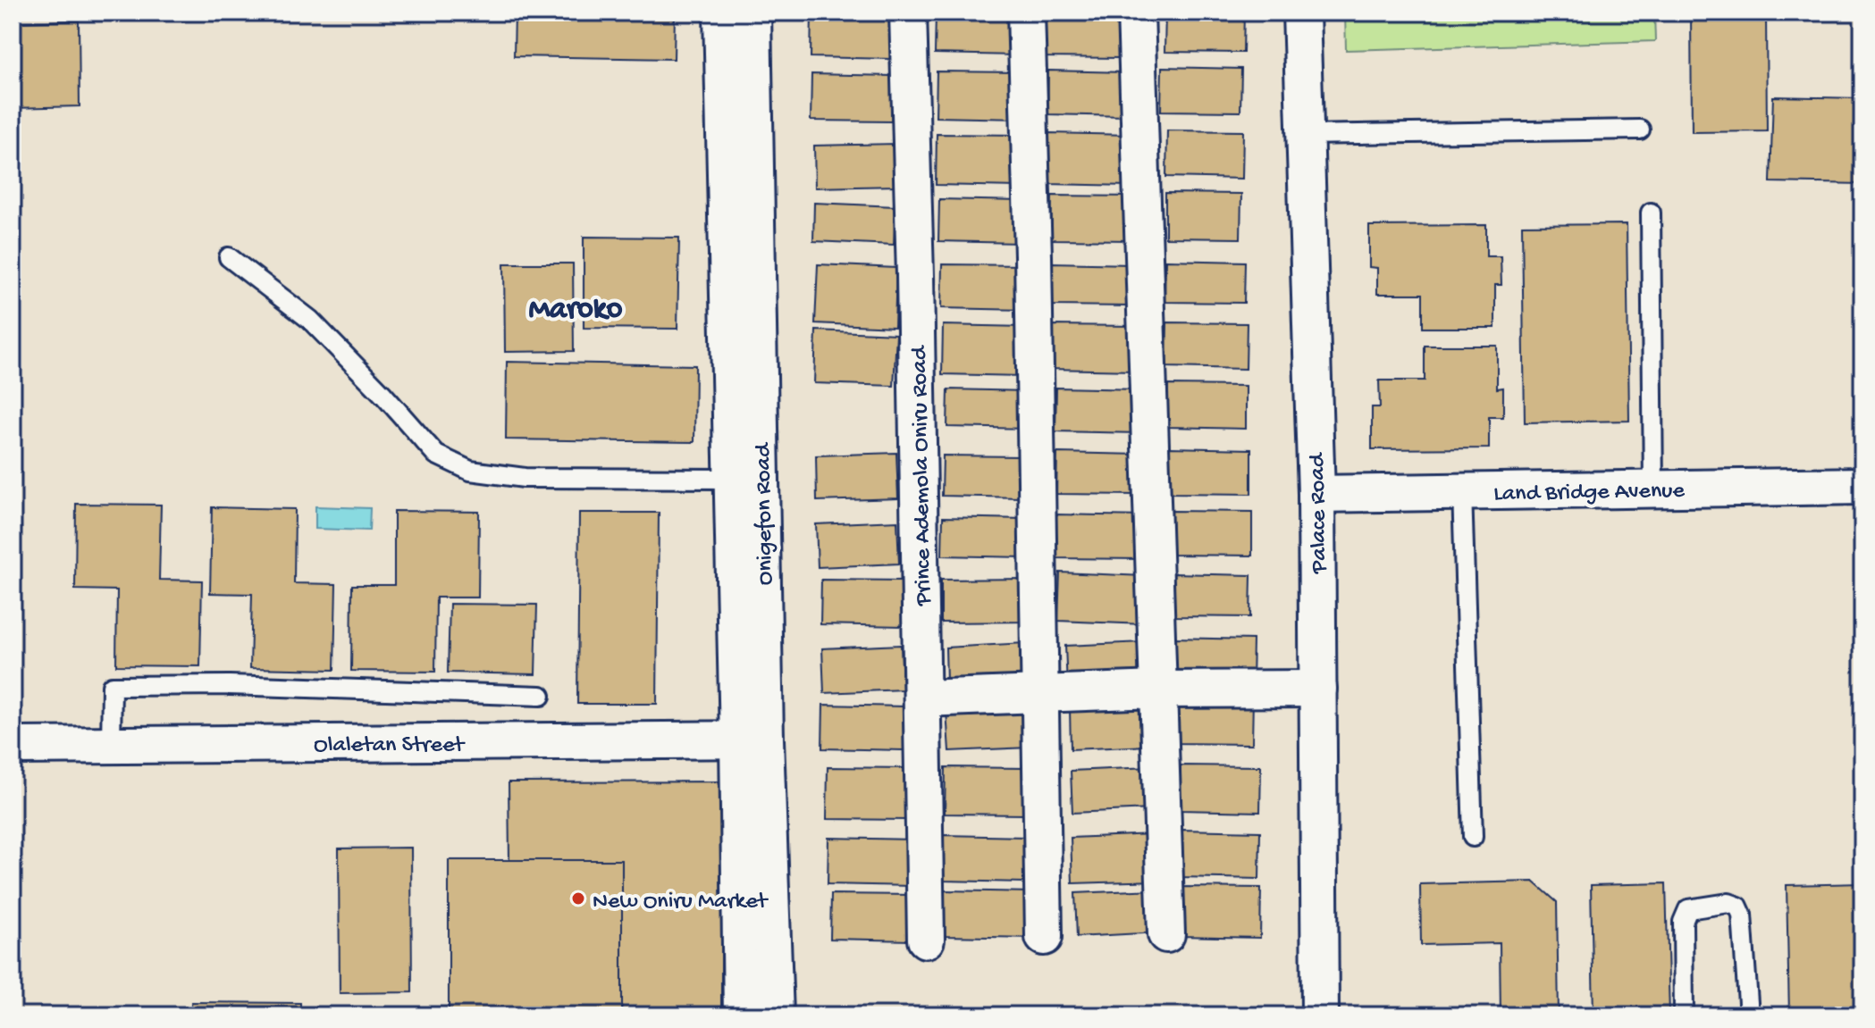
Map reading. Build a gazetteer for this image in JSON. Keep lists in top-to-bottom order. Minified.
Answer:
{"streets":{"street":["Prince Ademola Oniru Road","Land Bridge Avenue","Palace Road","Onigefon Road","Olaletan Street"]},"crossings":[["Land Bridge Avenue","Palace Road"],["Onigefon Road","Olaletan Street"]],"districts":["Maroko"],"places":["New Oniru Market"]}
